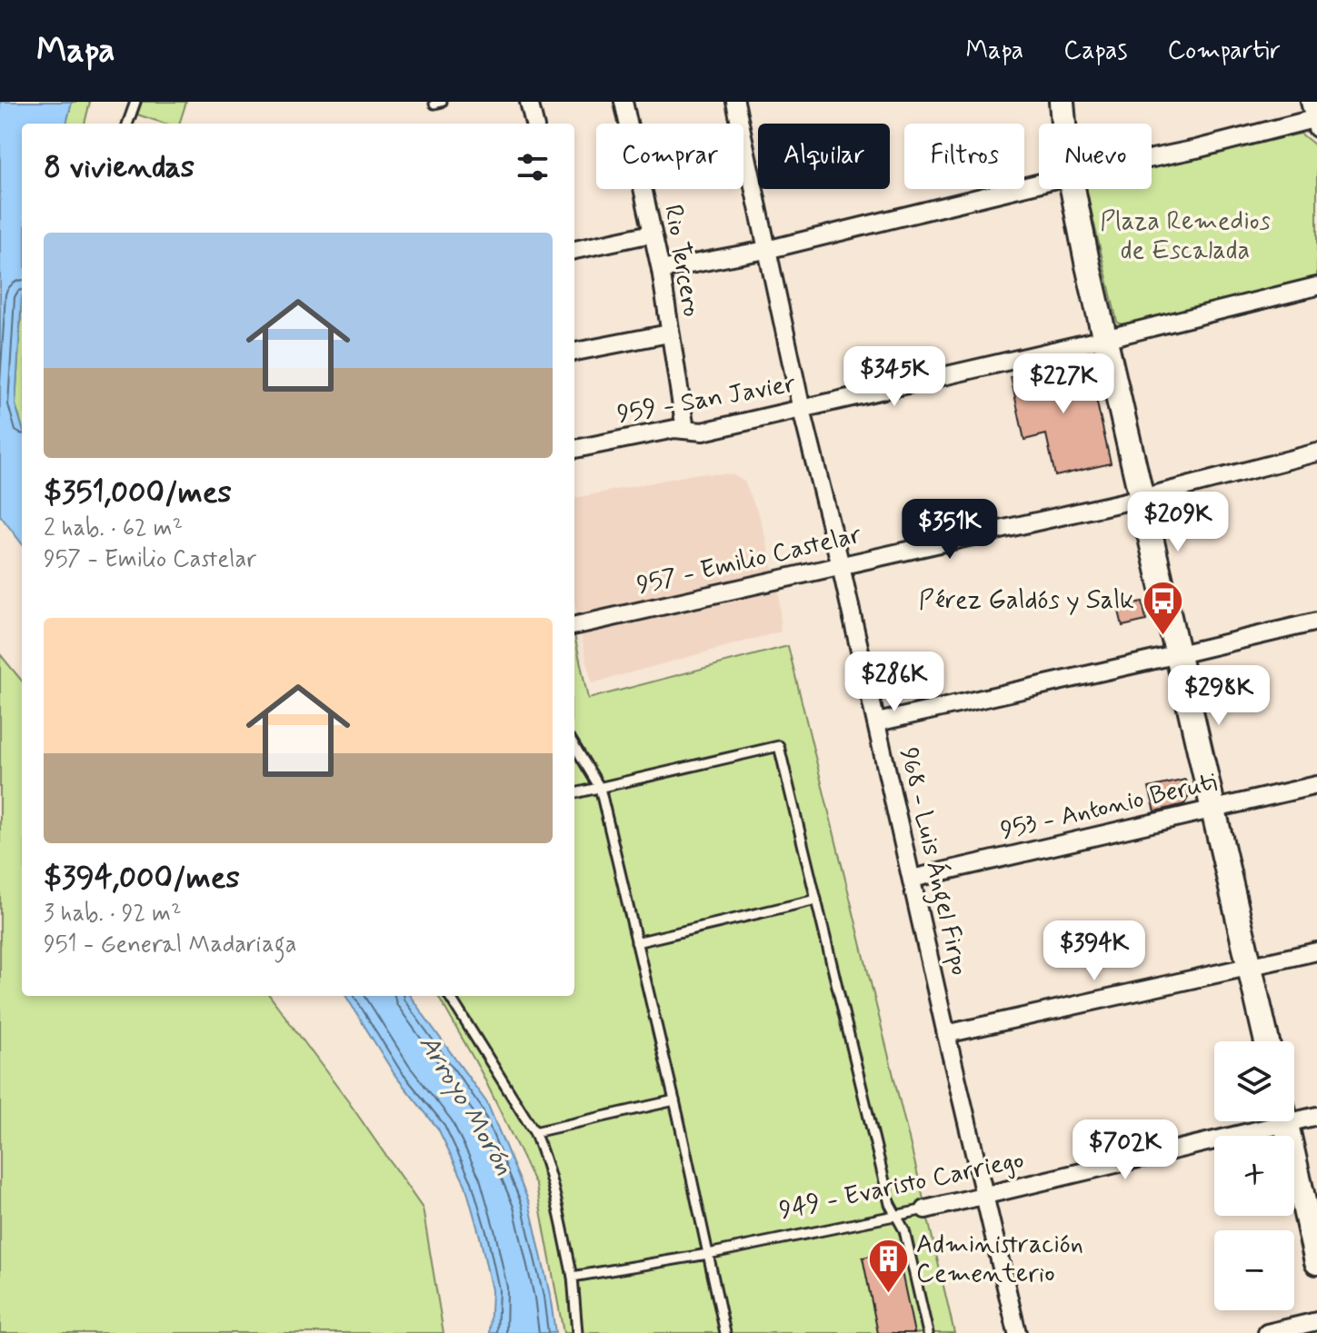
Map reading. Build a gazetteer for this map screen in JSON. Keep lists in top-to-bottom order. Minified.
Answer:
{"streets":{"street":["Rio Tercero","959 - San Javier","957 - Emilio Castelar","953 - Antonio Beruti","968 - Luis Ángel Firpo","949 - Evaristo Carriego"]},"crossings":[["Rio Tercero","959 - San Javier"],["959 - San Javier","968 - Luis Ángel Firpo"],["957 - Emilio Castelar","968 - Luis Ángel Firpo"],["953 - Antonio Beruti","968 - Luis Ángel Firpo"],["968 - Luis Ángel Firpo","949 - Evaristo Carriego"]],"water":["Arroyo Morón"],"parks":["Plaza Remedios de Escalada"],"places":{"bus stop":["Pérez Galdós y Salk"],"building":["Administración Cementerio"]},"page":{"header":"Mapa","nav":["Mapa","Capas","Compartir"],"chip":["Comprar","Alquilar","Filtros","Nuevo"],"heading":"8 viviendas","list":[{"name":"$351,000/mes","note":"2 hab. · 62 m² · 957 - Emilio Castelar"},{"name":"$394,000/mes","note":"3 hab. · 92 m² · 951 - General Madariaga"}],"price":["$345K","$227K","$209K","$351K","$286K","$298K","$394K","$702K"],"map_buttons":["+","−"]}}
